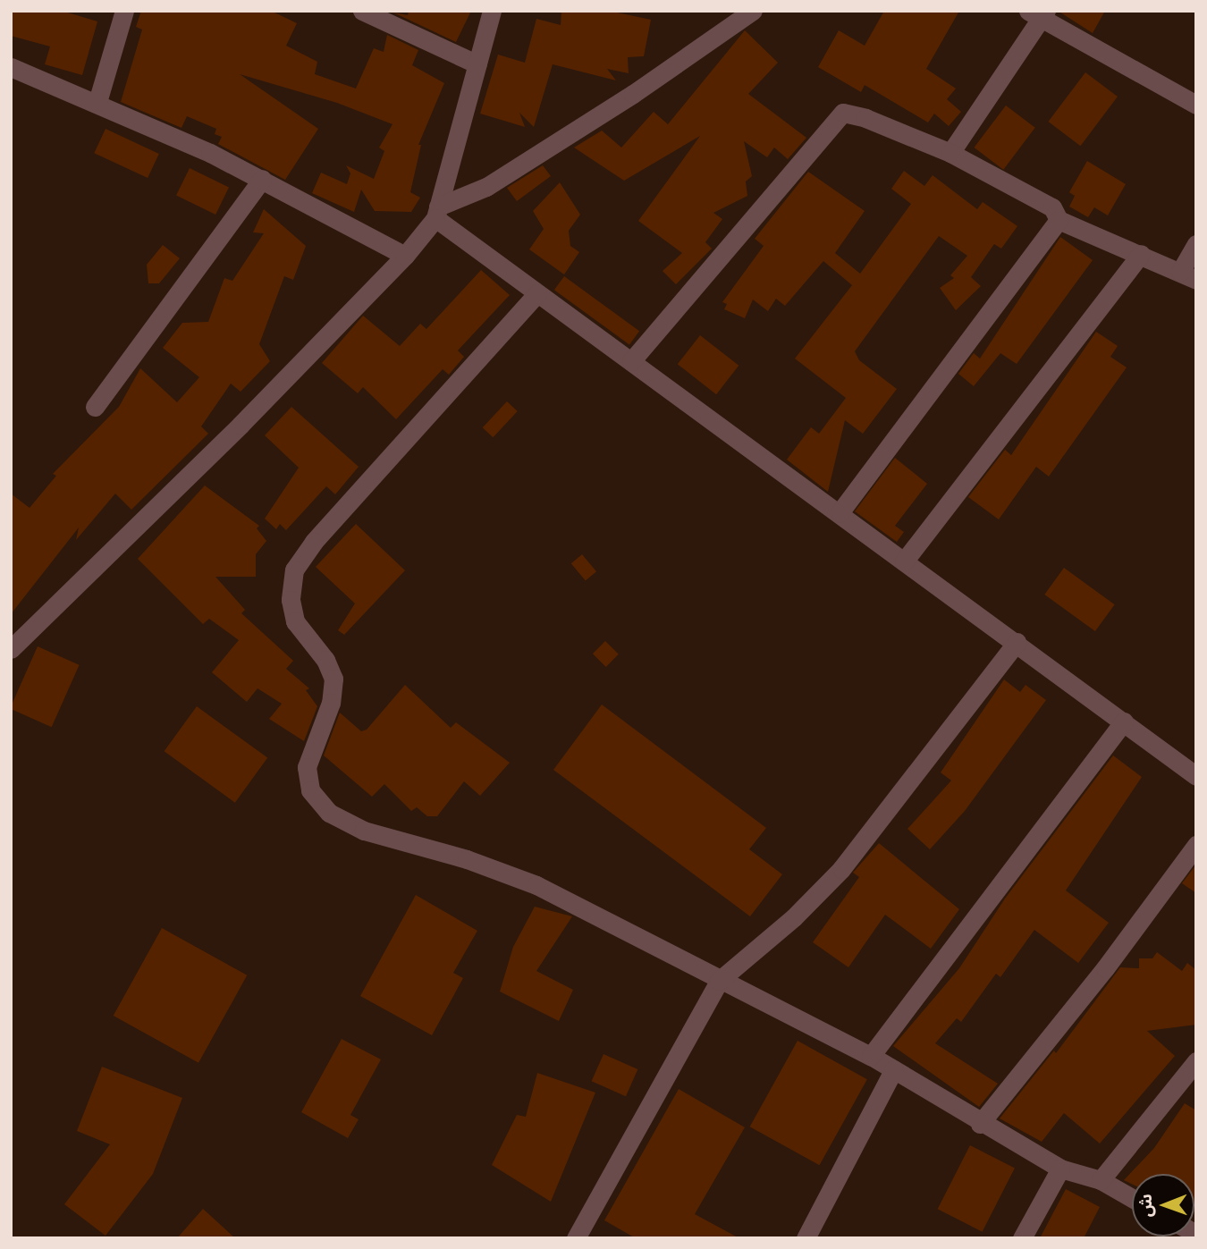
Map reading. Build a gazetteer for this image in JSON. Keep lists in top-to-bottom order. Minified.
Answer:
{"north":"left"}
